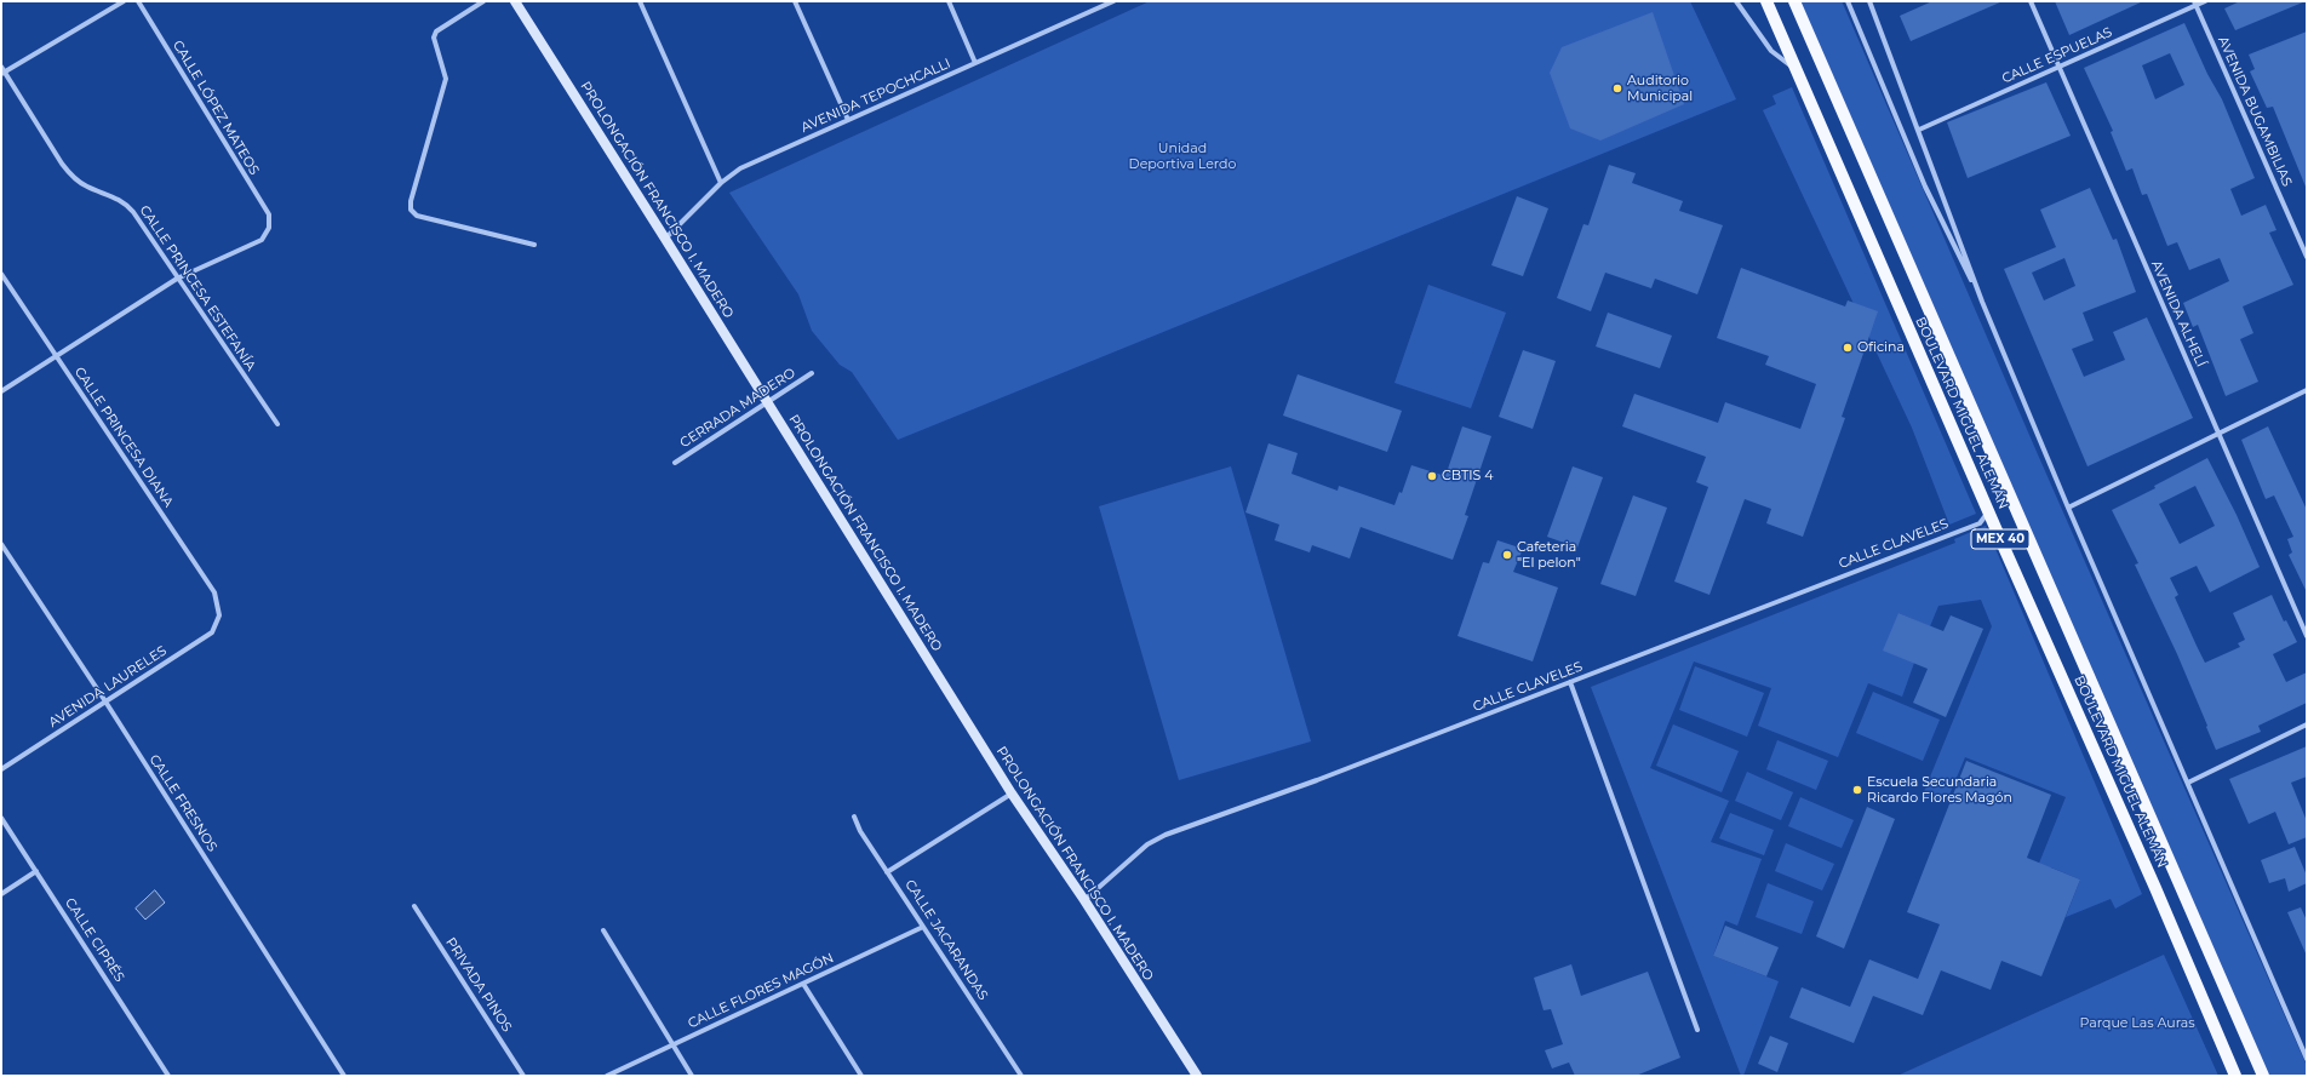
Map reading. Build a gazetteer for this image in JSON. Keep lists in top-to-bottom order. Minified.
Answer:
{"streets":{"main road":["PROLONGACIÓN FRANCISCO I. MADERO","BOULEVARD MIGUEL ALEMÁN","MEX 40"],"street":["CALLE ESPUELAS","AVENIDA TEPOCHCALLI","CALLE LÓPEZ MATEOS","AVENIDA BUGAMBILIAS","CALLE PRINCESA ESTEFANÍA","AVENIDA ALHELÍ","CERRADA MADERO","CALLE PRINCESA DIANA","CALLE CLAVELES","AVENIDA LAURELES","CALLE FRESNOS","CALLE CIPRÉS","CALLE JACARANDAS","PRIVADA PINOS","CALLE FLORES MAGÓN"]},"crossings":[["CALLE ESPUELAS","AVENIDA BUGAMBILIAS"],["CALLE ESPUELAS","AVENIDA ALHELÍ"],["AVENIDA TEPOCHCALLI","PROLONGACIÓN FRANCISCO I. MADERO"],["CALLE LÓPEZ MATEOS","CALLE PRINCESA ESTEFANÍA"],["PROLONGACIÓN FRANCISCO I. MADERO","CERRADA MADERO"],["PROLONGACIÓN FRANCISCO I. MADERO","CALLE CLAVELES"],["BOULEVARD MIGUEL ALEMÁN","CALLE CLAVELES"],["CALLE PRINCESA DIANA","AVENIDA LAURELES"],["AVENIDA LAURELES","CALLE FRESNOS"],["CALLE JACARANDAS","CALLE FLORES MAGÓN"]],"parks":["Unidad Deportiva Lerdo","Parque Las Auras"],"places":["Auditorio Municipal","Oficina","CBTIS 4","Cafeteria \"El pelon\"","Escuela Secundaria Ricardo Flores Magón"]}
